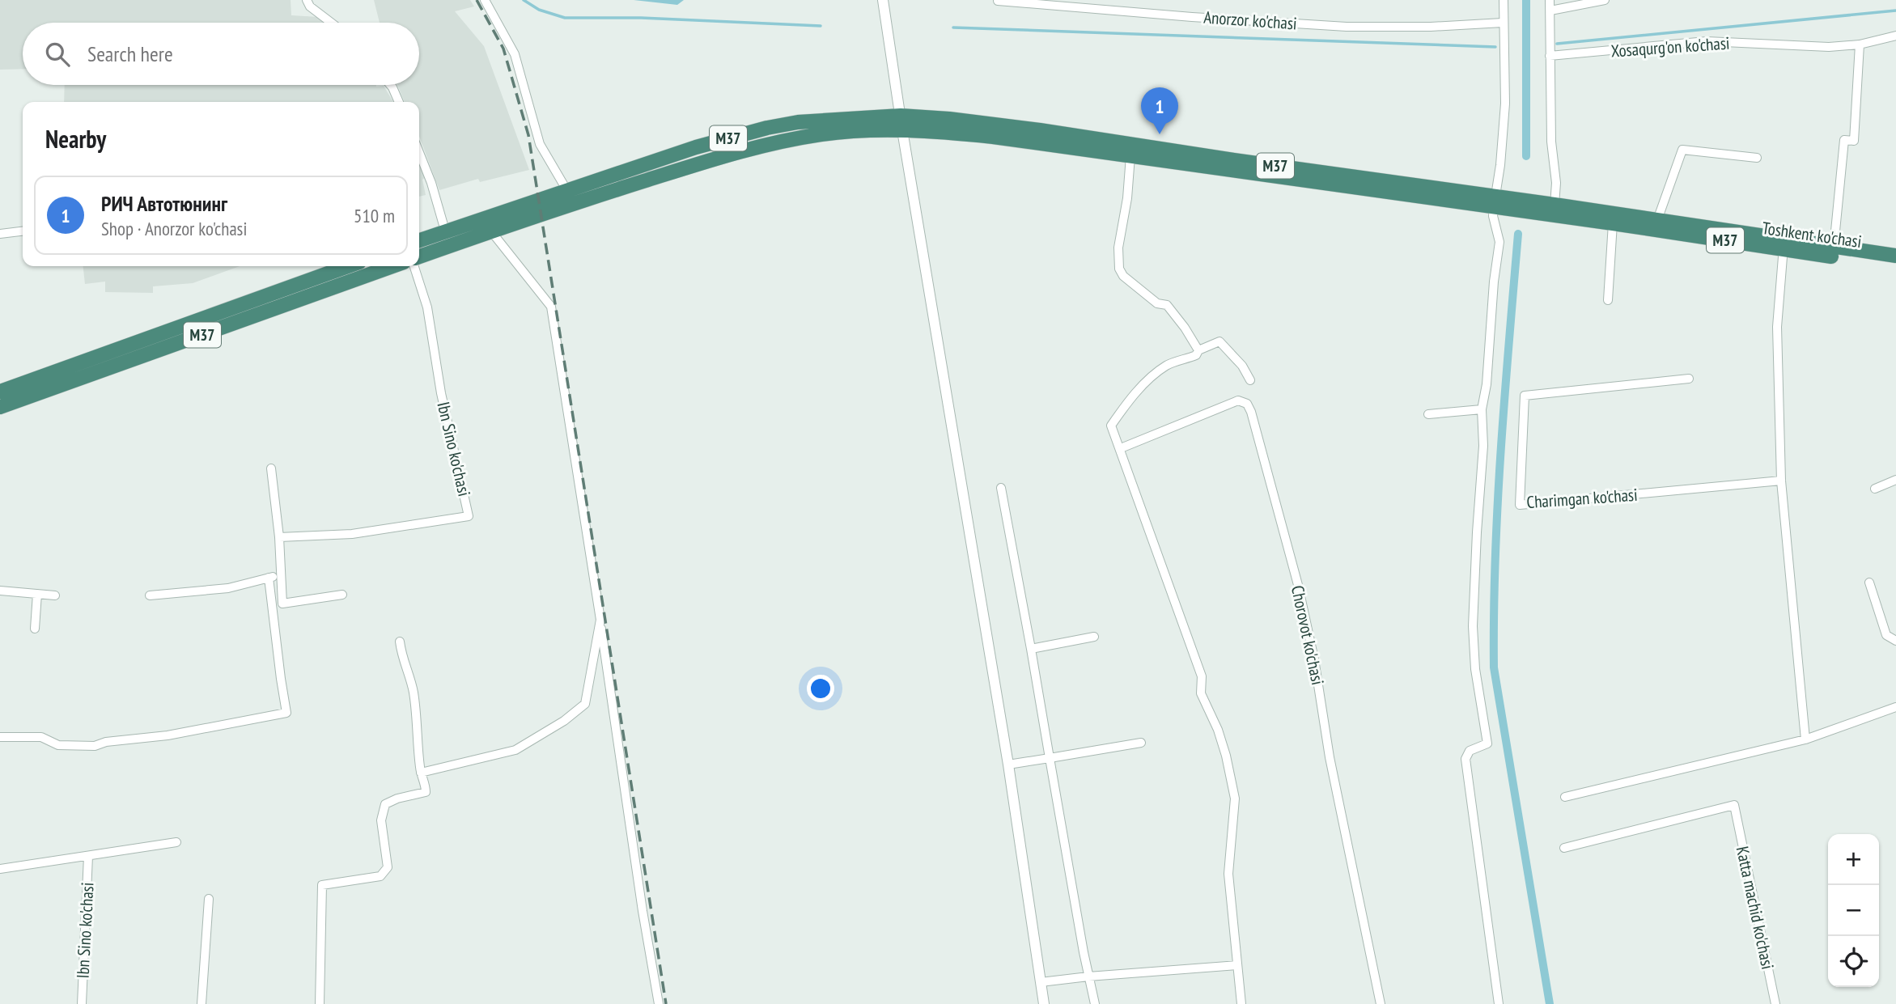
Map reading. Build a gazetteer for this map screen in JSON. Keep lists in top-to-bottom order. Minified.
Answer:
{"streets":{"highway":["M37","Toshkent ko'chasi"],"street":["Anorzor ko'chasi","Xosaqurg'on ko'chasi","Ibn Sino ko'chasi","Charimgan ko'chasi","Chorovot ko'chasi","Katta machid ko'chasi"]},"crossings":[["M37","Toshkent ko'chasi"]],"page":{"search":"Search here","pins":"1","heading":"Nearby","list":[{"mark":"1","name":"РИЧ Автотюнинг","note":"Shop · Anorzor ko'chasi","value":"510 m"}],"map_buttons":["+","−"]}}
